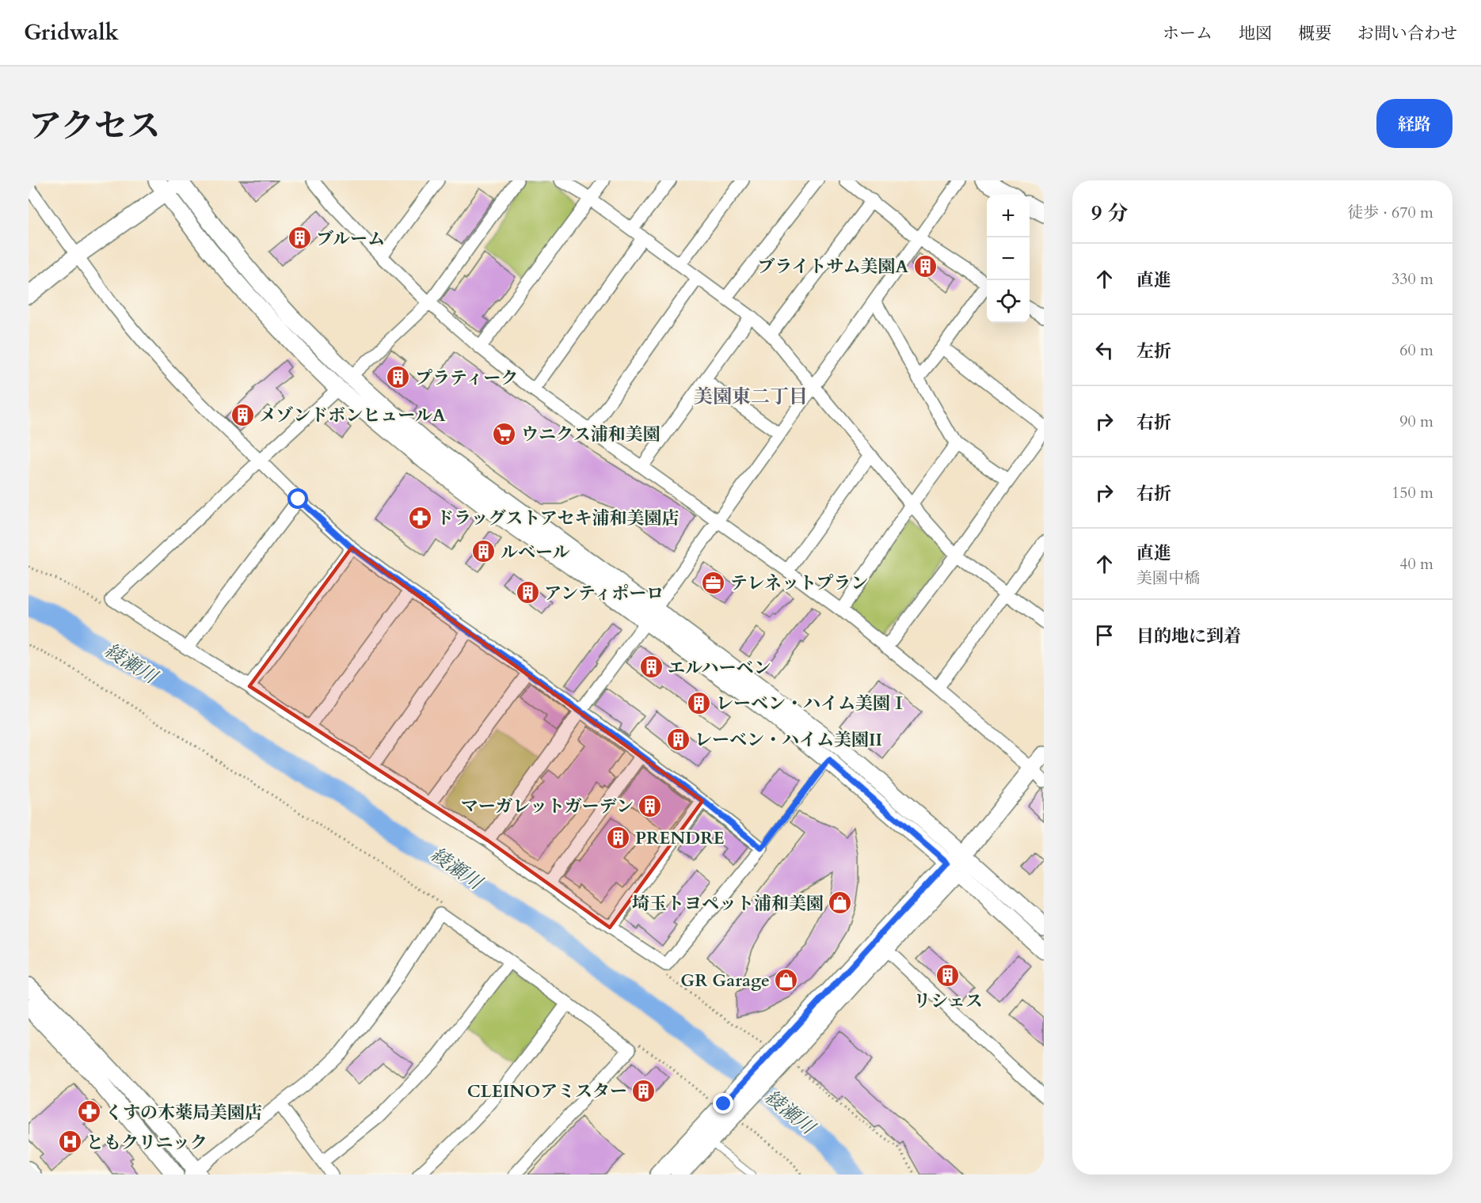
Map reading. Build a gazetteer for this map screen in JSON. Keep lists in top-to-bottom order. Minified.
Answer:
{"districts":["美園東二丁目"],"water":["綾瀬川"],"places":{"building":["ブルーム","ブライトサム美園A","プラティーク","メゾンドボンヒュールA","ルベール","アンティポーロ","エルハーベン","レーベン・ハイム美園Ⅰ","レーベン・ハイム美園II","マーガレットガーデン","PRENDRE","リシェス","CLEINOアミスター"],"supermarket":["ウニクス浦和美園"],"pharmacy":["ドラッグストアセキ浦和美園店","くすの木薬局美園店"],"office":["テレネットプラン"],"shop":["埼玉トヨペット浦和美園","GR Garage"],"hospital":["ともクリニック"]},"page":{"header":"Gridwalk","nav":["ホーム","地図","概要","お問い合わせ"],"title":"アクセス","buttons":"経路","heading":["9 分","徒歩 · 670 m"],"map_buttons":["+","−"],"list":[["直進","330 m"],["左折","60 m"],["右折","90 m"],["右折","150 m"],["直進","美園中橋","40 m"],"目的地に到着"]}}
